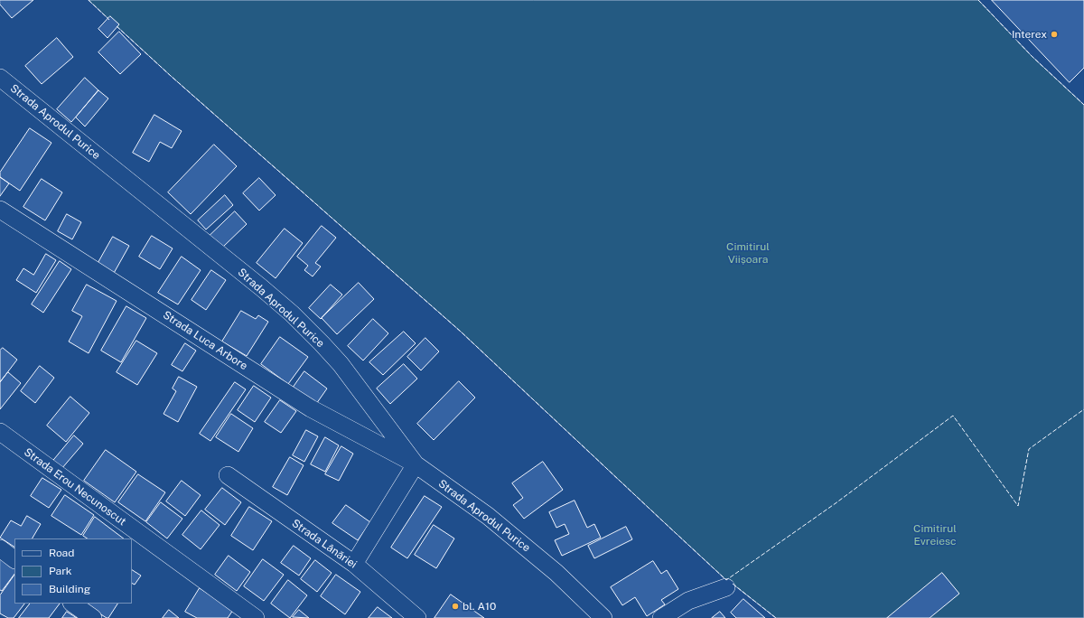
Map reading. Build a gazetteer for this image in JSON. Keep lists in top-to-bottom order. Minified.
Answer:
{"streets":{"street":["Strada Aprodul Purice","Strada Luca Arbore","Strada Erou Necunoscut","Strada Lânăriei"]},"crossings":[["Strada Aprodul Purice","Strada Luca Arbore"]],"parks":["Cimitirul Viișoara","Cimitirul Evreiesc"],"places":["Interex","bl. A10"],"legend":["Road","Park","Building"]}
